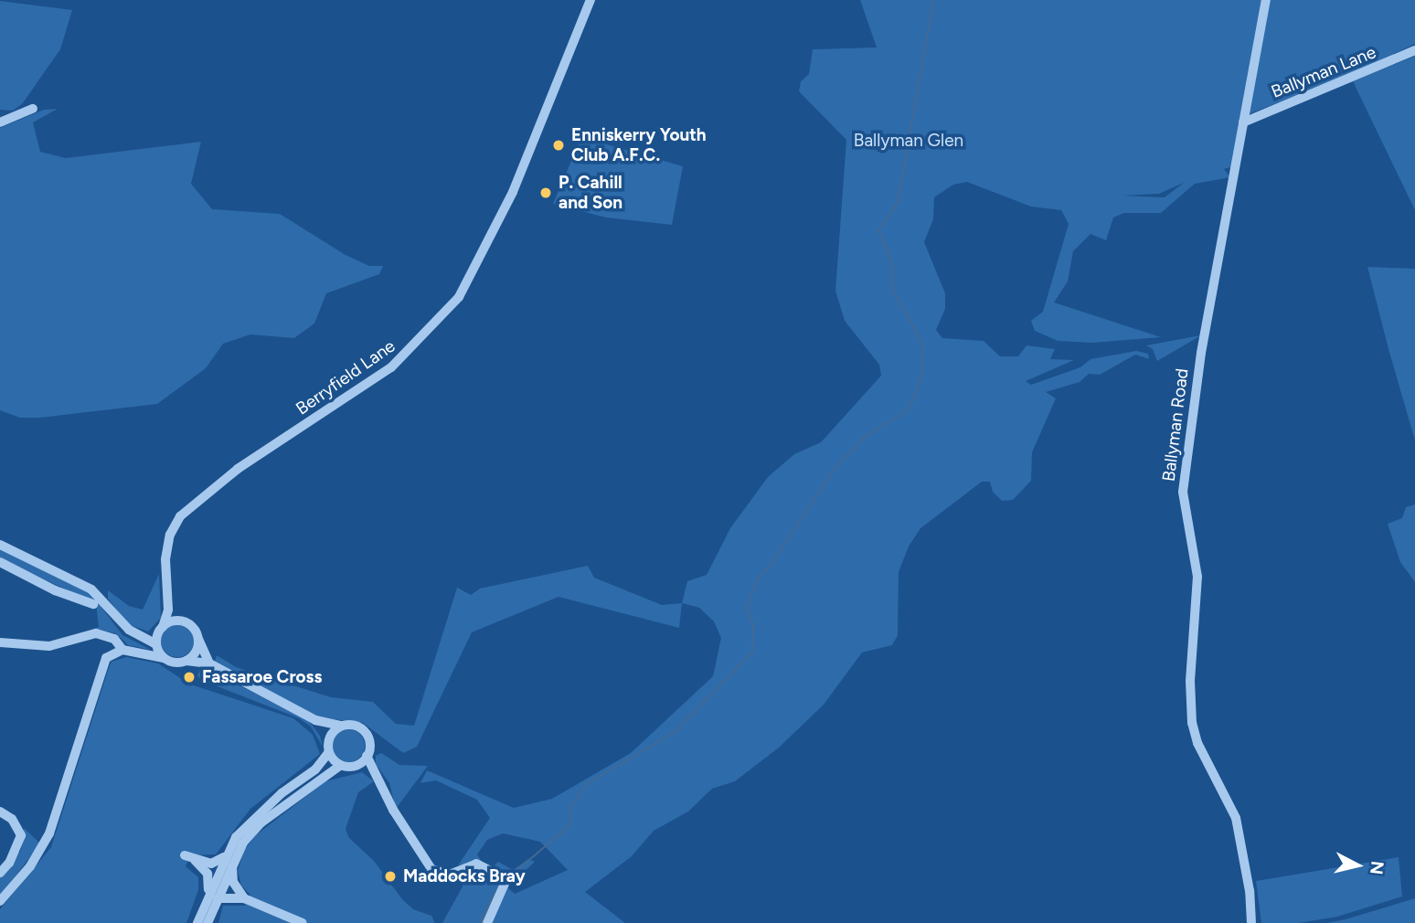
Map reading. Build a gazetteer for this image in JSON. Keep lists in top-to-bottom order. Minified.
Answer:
{"streets":{"street":["Ballyman Lane","Berryfield Lane","Ballyman Road"]},"crossings":[["Ballyman Lane","Ballyman Road"]],"parks":["Ballyman Glen"],"places":["Enniskerry Youth Club A.F.C.","P. Cahill and Son","Fassaroe Cross","Maddocks Bray"],"north":"right"}
